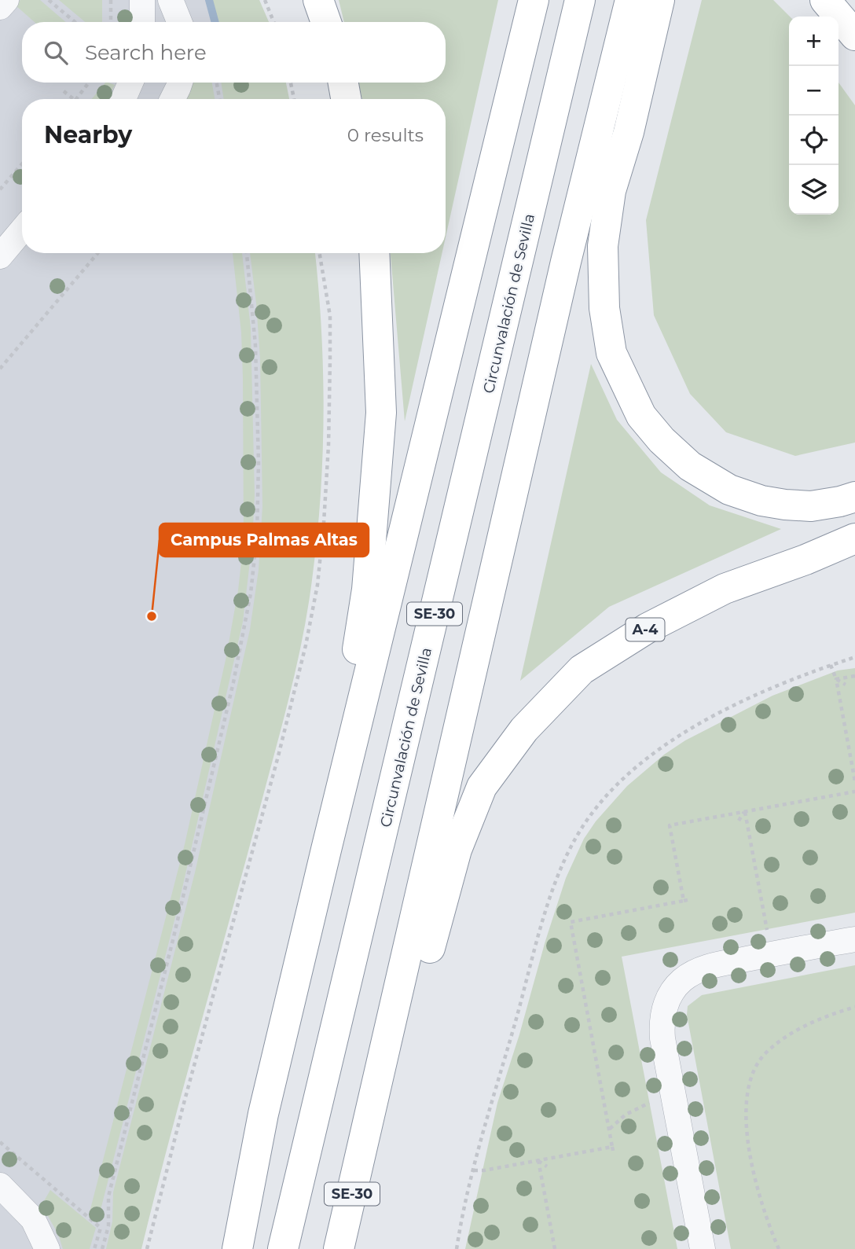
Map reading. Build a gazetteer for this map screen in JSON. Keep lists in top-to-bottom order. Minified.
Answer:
{"streets":{"highway":["Circunvalación de Sevilla","SE-30","A-4"]},"crossings":[["SE-30","A-4"]],"places":["Campus Palmas Altas"],"page":{"map_buttons":["+","−"],"search":"Search here","heading":["Nearby","0 results"]}}
